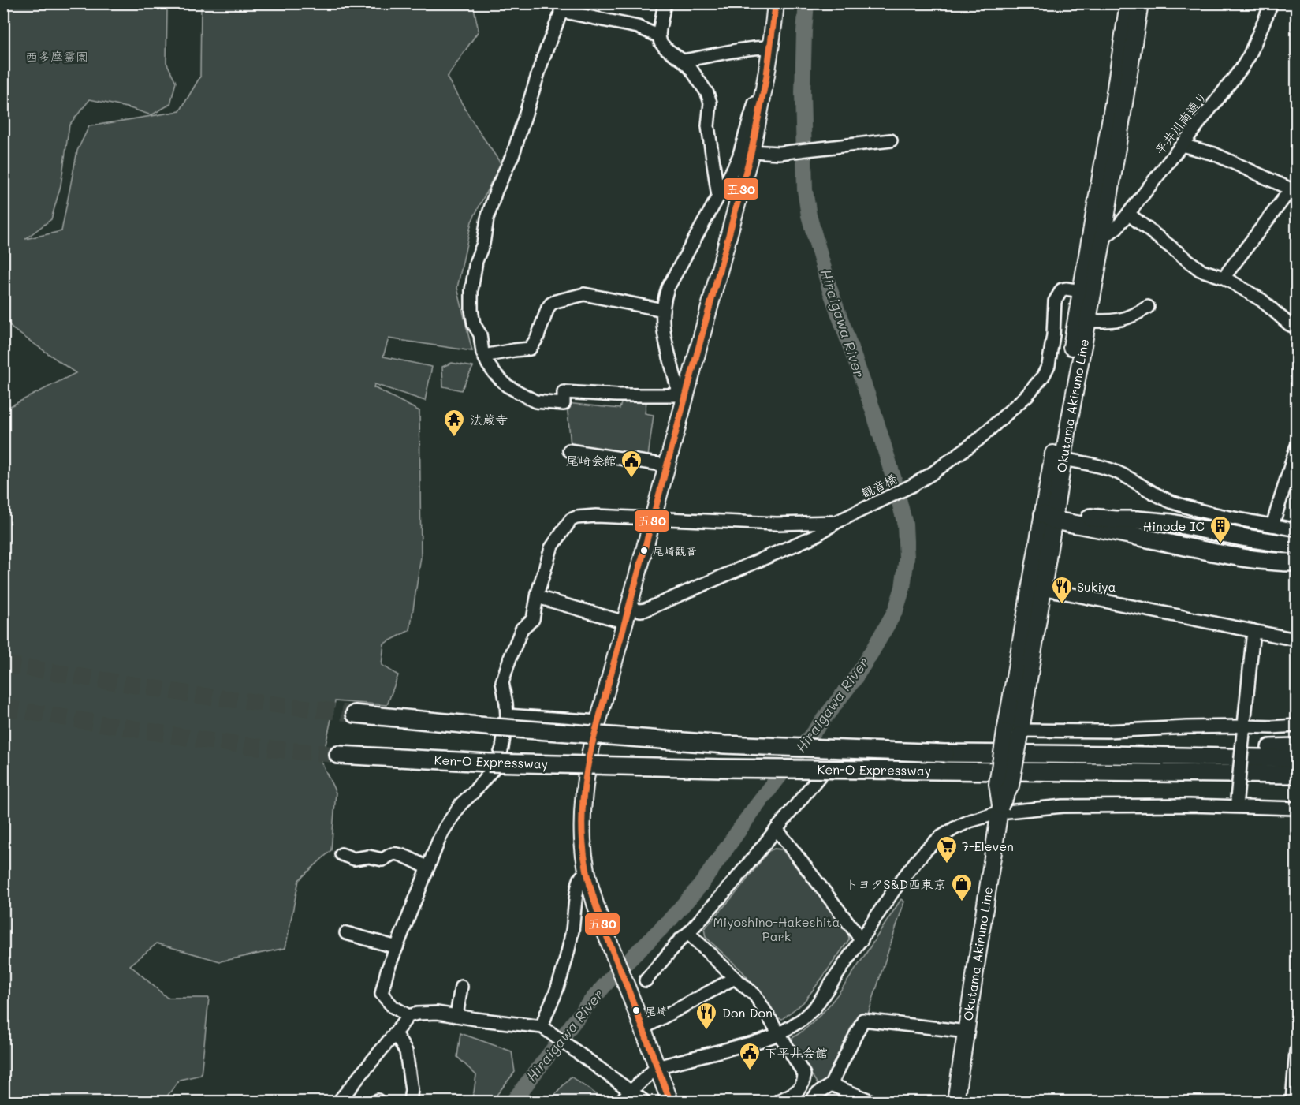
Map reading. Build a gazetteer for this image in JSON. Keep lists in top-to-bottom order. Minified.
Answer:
{"streets":{"highway":["Ken-O Expressway"],"main road":["Okutama Akiruno Line"],"street":["平井川南通り","観音橋"]},"crossings":[["平井川南通り","Okutama Akiruno Line"],["Okutama Akiruno Line","観音橋"]],"water":["Hiraigawa River"],"parks":["西多摩霊園","Miyoshino-Hakeshita Park"],"places":{"temple":["法蔵寺"],"public building":["尾崎会館","下平井会館"],"building":["Hinode IC"],"other":["尾崎観音","尾崎"],"restaurant":["Sukiya","Don Don"],"supermarket":["7-Eleven"],"shop":["トヨタS&D西東京"]},"lines":["transit line 五30"]}
